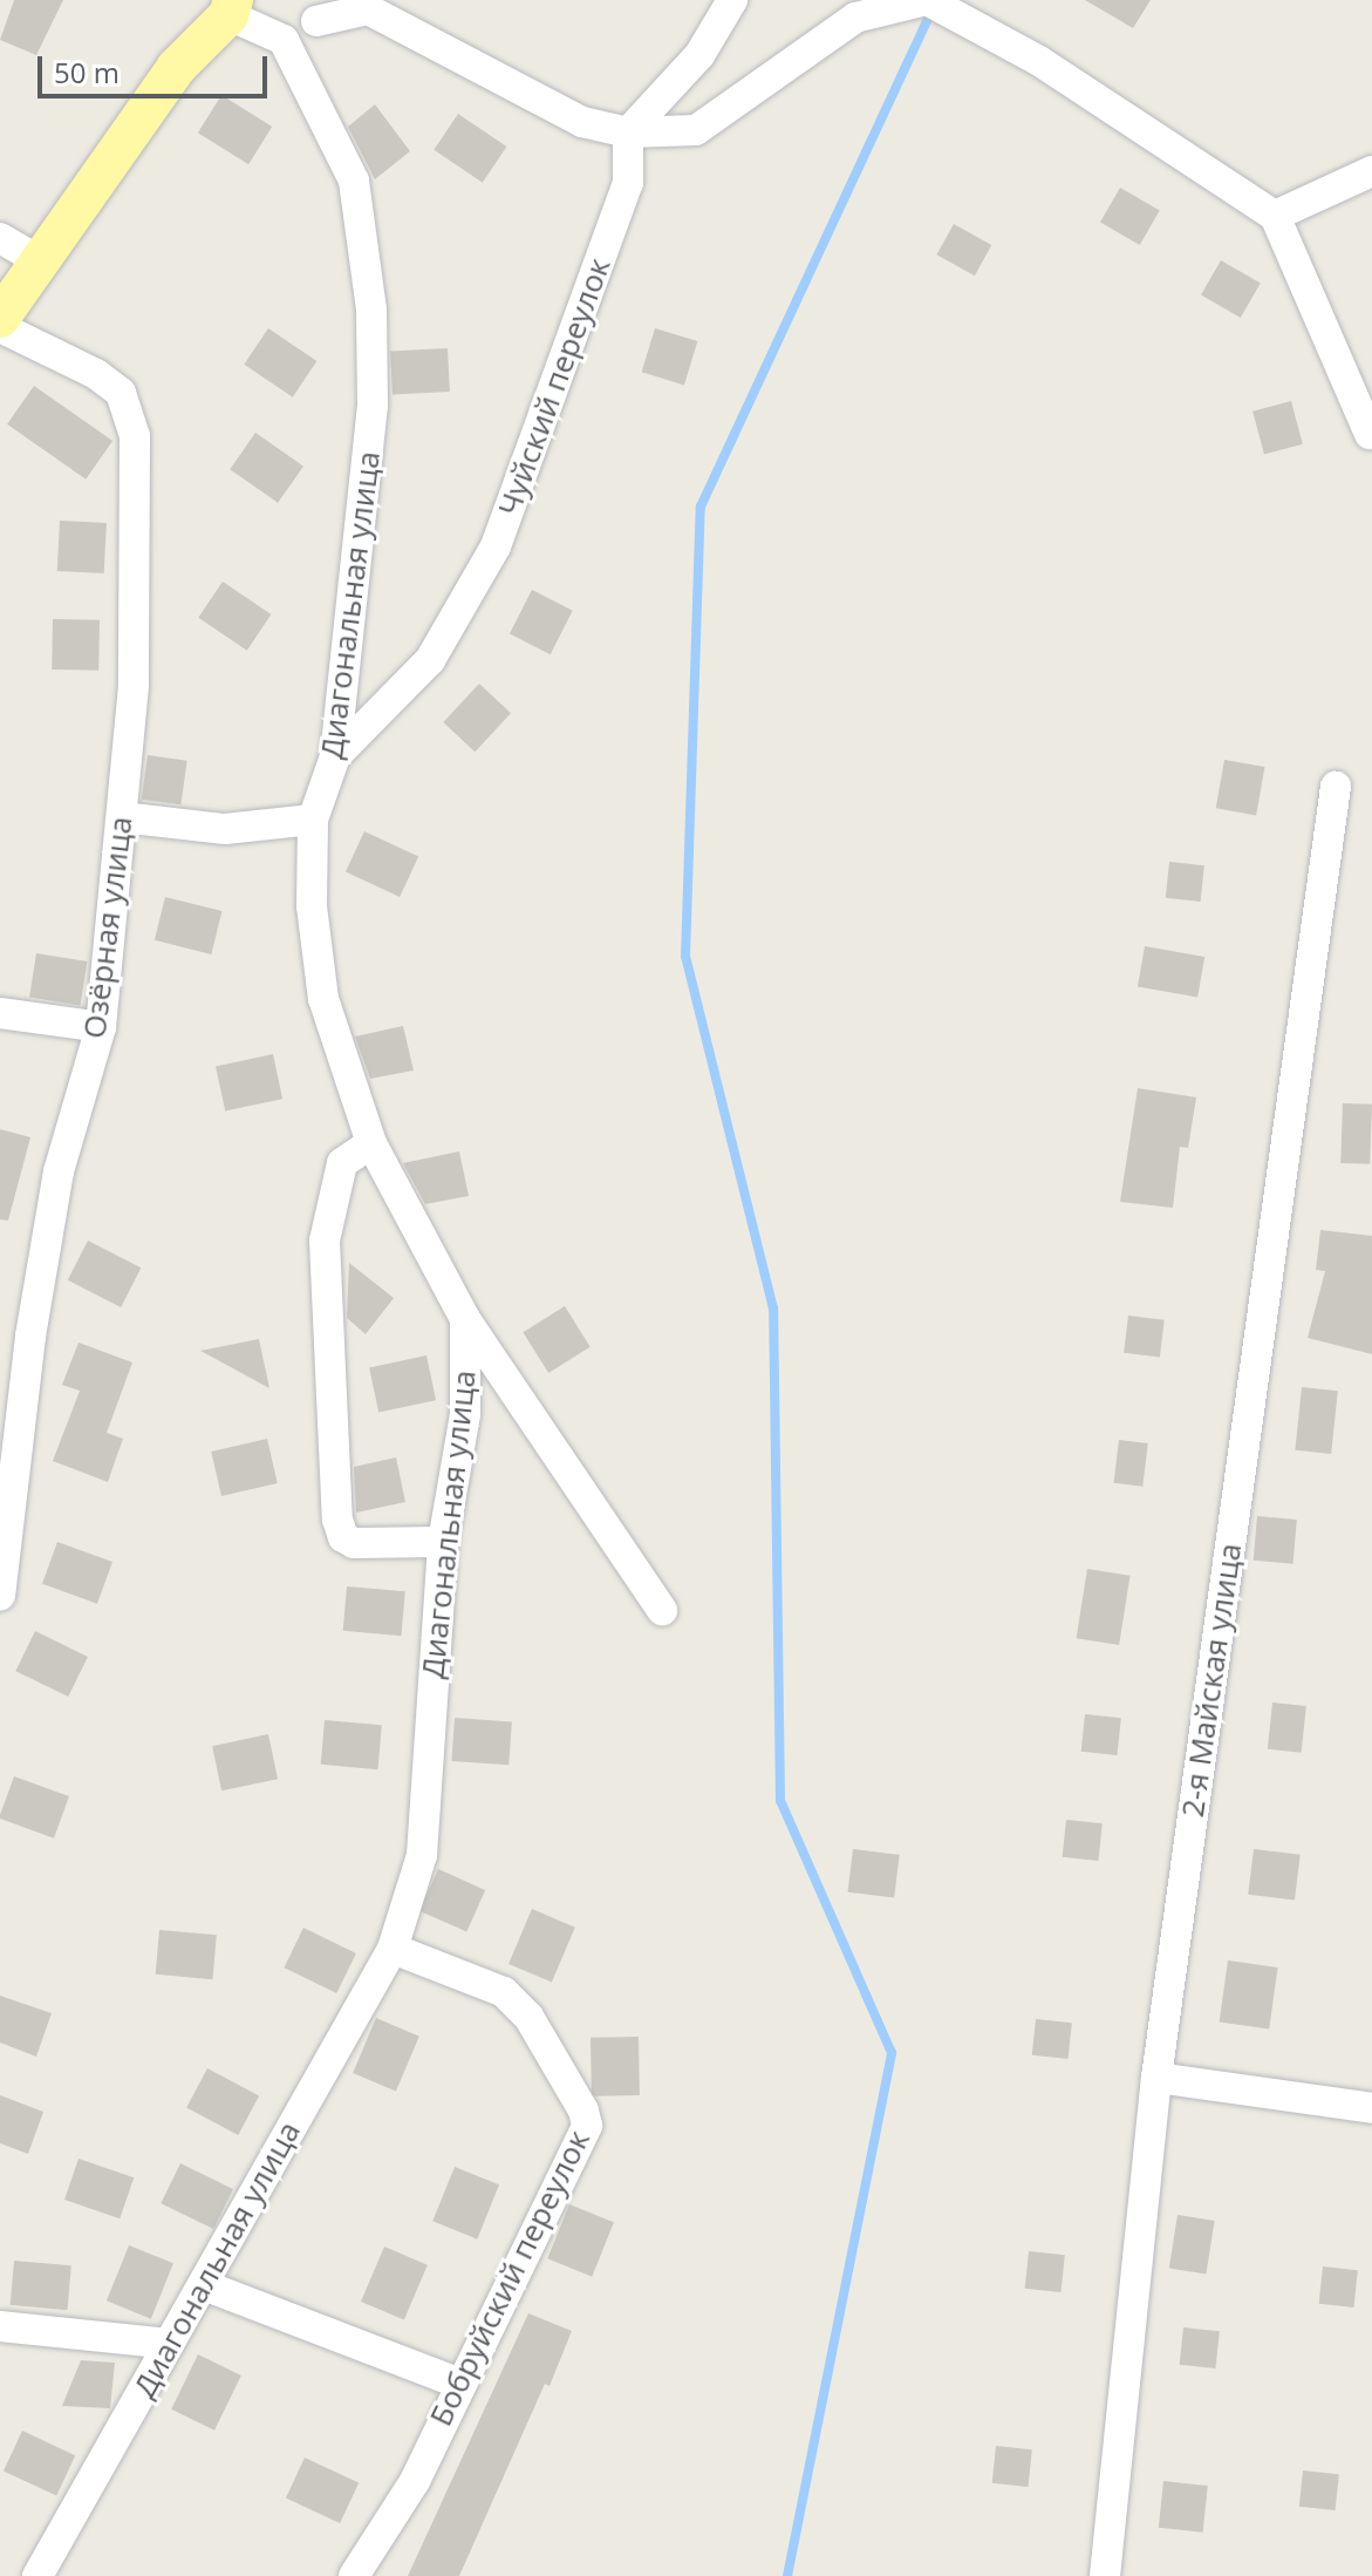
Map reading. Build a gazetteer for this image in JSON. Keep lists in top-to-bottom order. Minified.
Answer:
{"streets":{"street":["Чуйский переулок","Диагональная улица","Озёрная улица","2-я Майская улица","Бобруйский переулок"]},"crossings":[["Чуйский переулок","Диагональная улица"],["Диагональная улица","Бобруйский переулок"]],"scale_bar":"50 m"}
